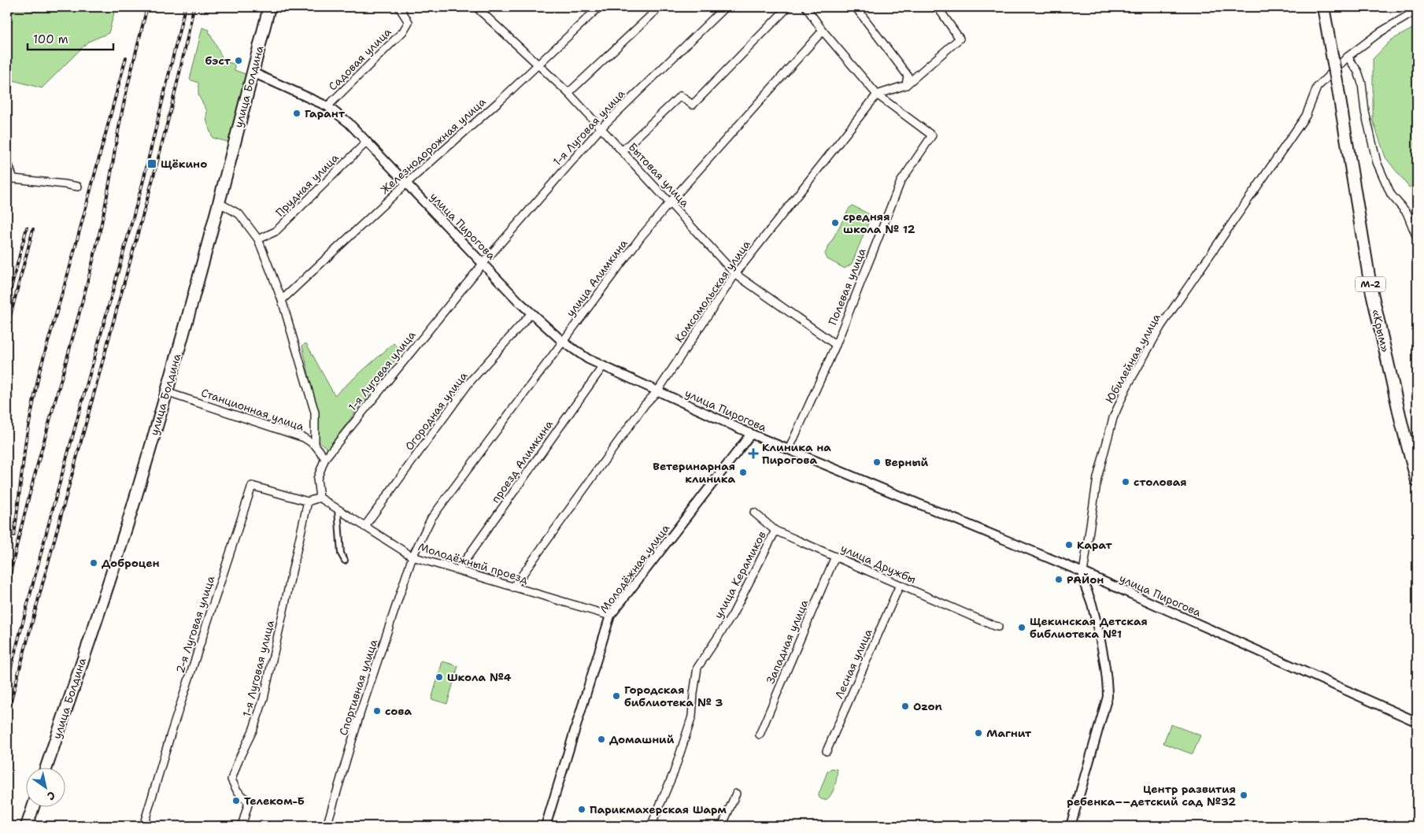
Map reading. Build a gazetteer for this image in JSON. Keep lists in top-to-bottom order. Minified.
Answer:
{"streets":{"main road":["улица Болдина","М-2","«Крым»"],"street":["Садовая улица","1-я Луговая улица","Железнодорожная улица","Бытовая улица","Прудная улица","улица Пирогова","улица Алимкина","Полевая улица","Комсомольская улица","Юбилейная улица","Станционная улица","Огородная улица","проезд Алимкина","Молодёжный проезд","улица Дружбы","Молодёжная улица","улица Керамиков","2-я Луговая улица","Западная улица","Лесная улица","Спортивная улица"]},"crossings":[["Садовая улица","улица Пирогова"],["улица Болдина","улица Пирогова"],["улица Болдина","Станционная улица"],["1-я Луговая улица","Бытовая улица"],["1-я Луговая улица","улица Пирогова"],["1-я Луговая улица","Станционная улица"],["1-я Луговая улица","Молодёжный проезд"],["1-я Луговая улица","2-я Луговая улица"],["Железнодорожная улица","Бытовая улица"],["Железнодорожная улица","улица Пирогова"],["Бытовая улица","улица Алимкина"],["Бытовая улица","Полевая улица"],["Бытовая улица","Комсомольская улица"],["Прудная улица","улица Пирогова"],["улица Пирогова","улица Алимкина"],["улица Пирогова","Полевая улица"],["улица Пирогова","Комсомольская улица"],["улица Пирогова","Юбилейная улица"],["улица Пирогова","Огородная улица"],["улица Пирогова","проезд Алимкина"],["улица Пирогова","Молодёжная улица"],["улица Алимкина","Молодёжный проезд"],["улица Алимкина","Спортивная улица"],["Полевая улица","Комсомольская улица"],["Комсомольская улица","Молодёжный проезд"],["Огородная улица","Молодёжный проезд"],["проезд Алимкина","Молодёжный проезд"],["Молодёжный проезд","Молодёжная улица"],["Молодёжный проезд","Спортивная улица"],["улица Дружбы","улица Керамиков"],["улица Дружбы","Западная улица"],["улица Дружбы","Лесная улица"]],"places":{"other":["бэст","Гарант","средняя школа № 12","Верный","Ветеринарная клиника","столовая","Карат","Доброцен","РАЙон","Щекинская Детская библиотека №1","Школа №4","Городская библиотека № 3","Ozon","сова","Магнит","Домашний","Центр развития ребенка––детский сад №32","Телеком-Б","Парикмахерская Шарм"],"transit":["Щёкино"],"health":["Клиника на Пирогова"]},"scale_bar":"100 m","north":"bottom right"}
